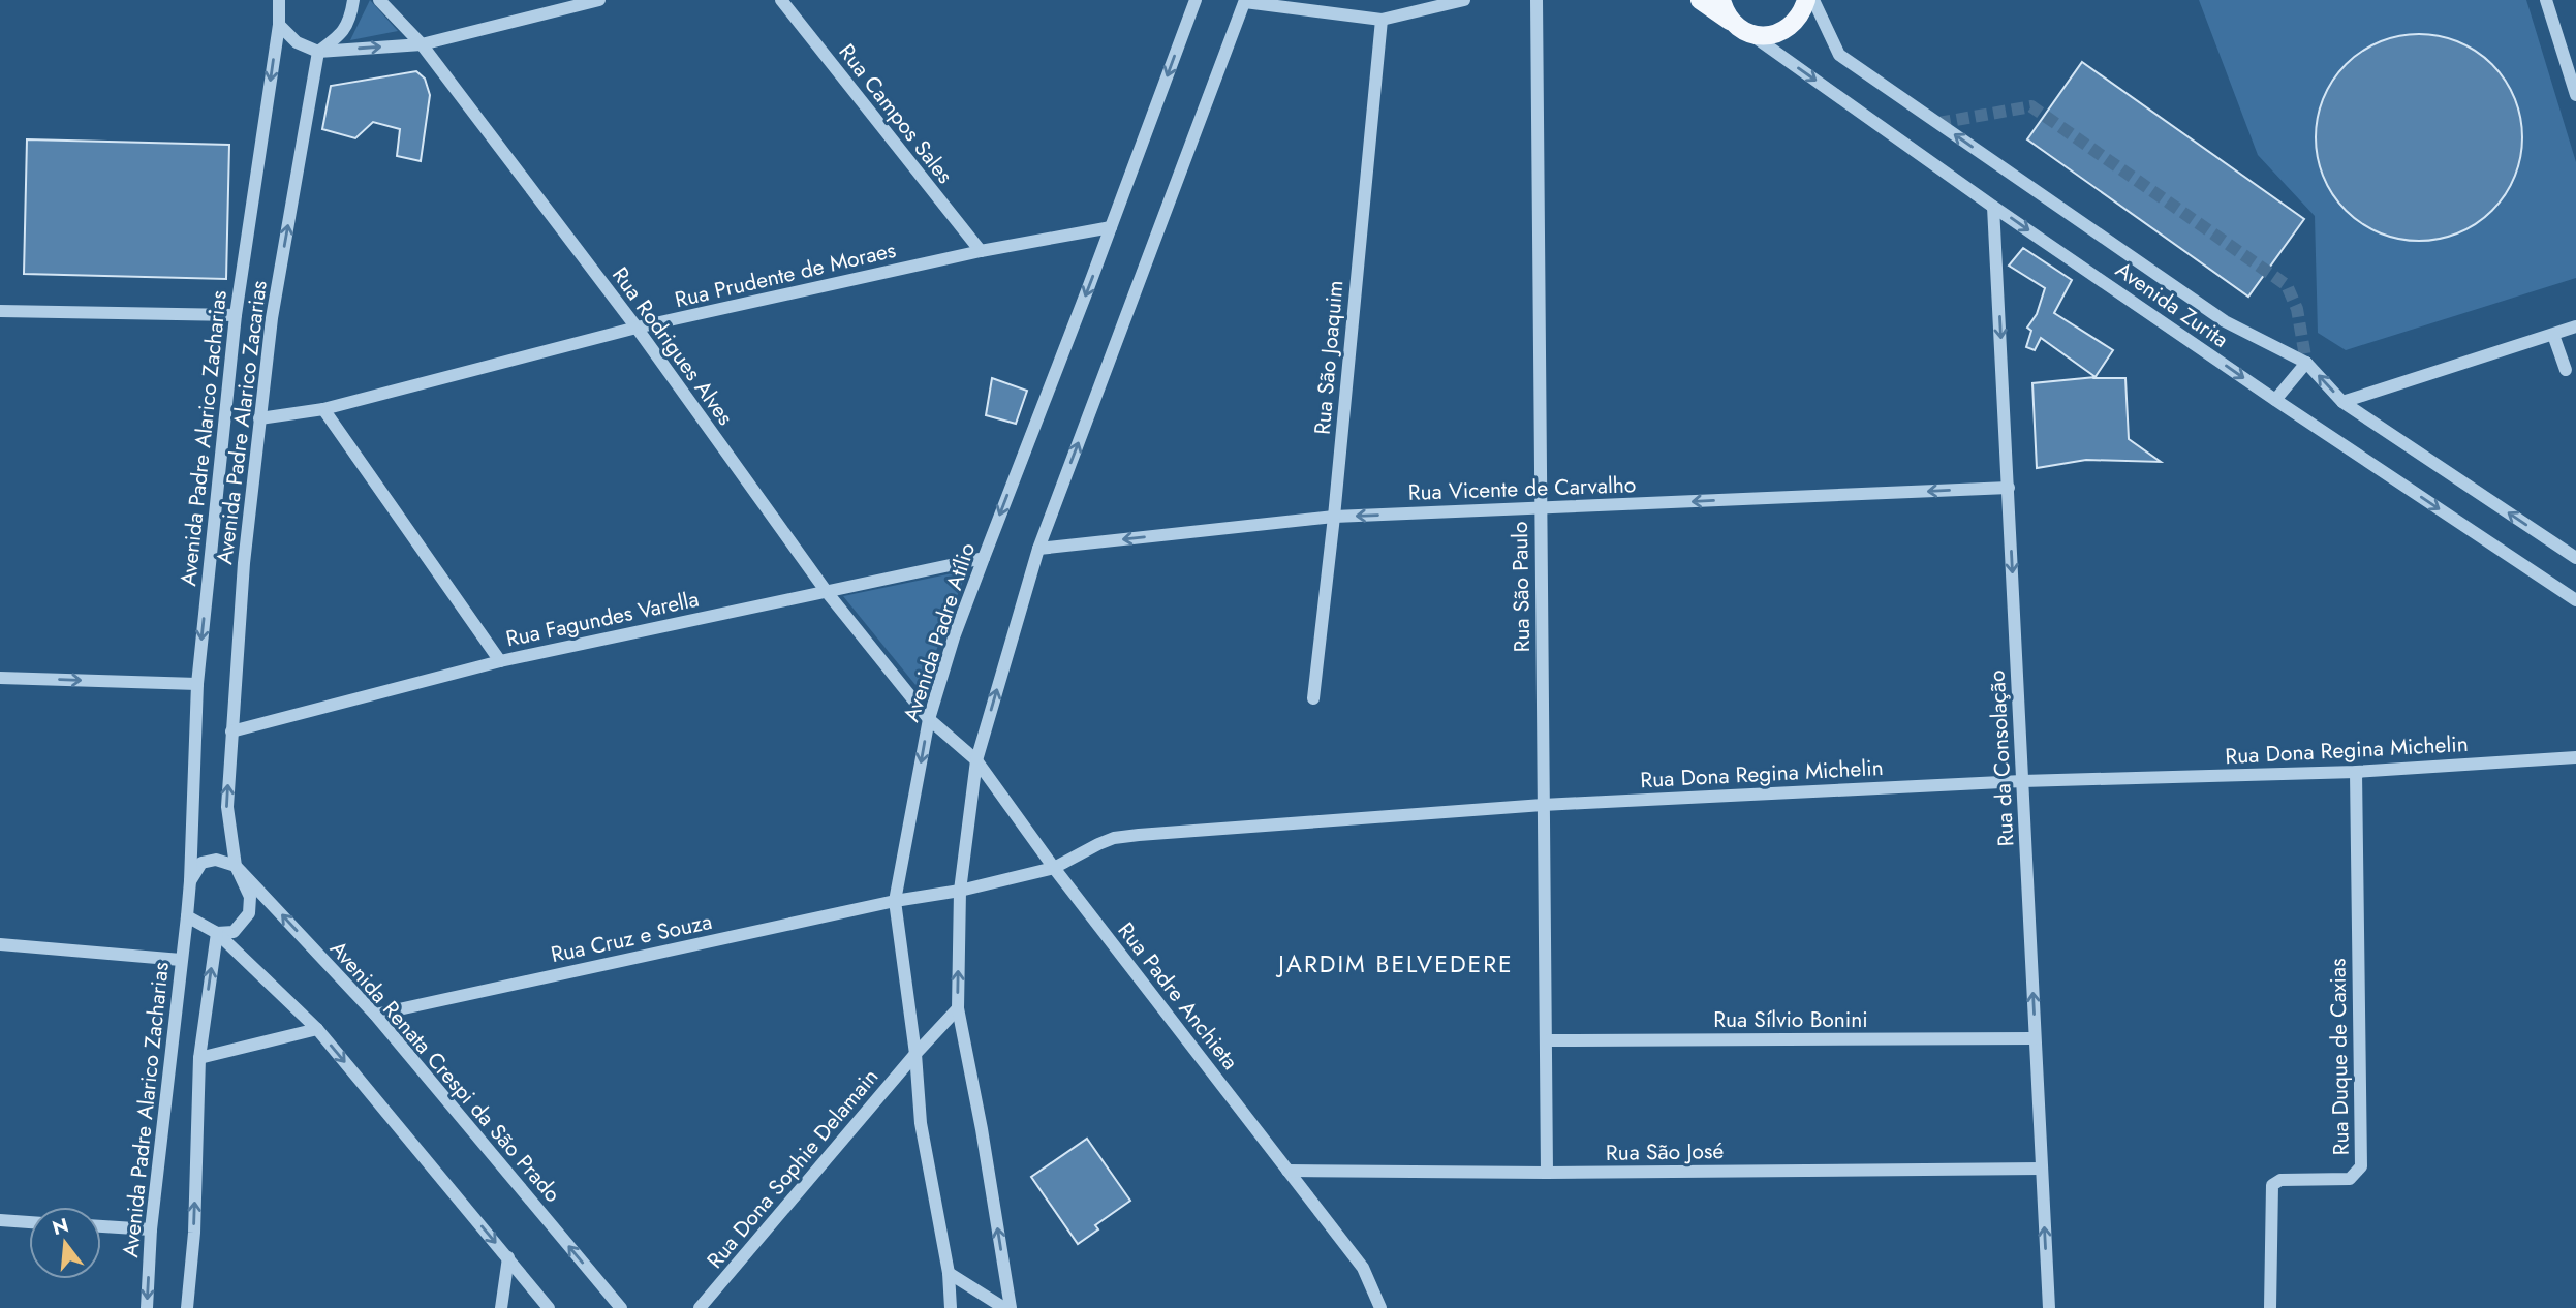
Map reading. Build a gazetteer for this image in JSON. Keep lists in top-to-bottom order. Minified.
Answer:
{"streets":{"street":["Rua Campos Sales","Rua Prudente de Moraes","Avenida Zurita","Rua Rodrigues Alves","Rua São Joaquim","Avenida Padre Alarico Zacarias","Avenida Padre Alarico Zacharias","Rua Vicente de Carvalho","Rua São Paulo","Rua Fagundes Varella","Avenida Padre Atílio","Rua Dona Regina Michelin","Rua da Consolação","Rua Cruz e Souza","Rua Padre Anchieta","Rua Sílvio Bonini","Rua Duque de Caxias","Avenida Renata Crespi da São Prado","Rua São José","Rua Dona Sophie Delamain"]},"crossings":[["Rua Campos Sales","Rua Prudente de Moraes"],["Rua Prudente de Moraes","Rua Rodrigues Alves"],["Rua Prudente de Moraes","Avenida Padre Alarico Zacarias"],["Rua Prudente de Moraes","Avenida Padre Atílio"],["Avenida Zurita","Rua da Consolação"],["Rua Rodrigues Alves","Rua Fagundes Varella"],["Rua Rodrigues Alves","Avenida Padre Atílio"],["Rua Rodrigues Alves","Rua Padre Anchieta"],["Rua São Joaquim","Rua Vicente de Carvalho"],["Avenida Padre Alarico Zacarias","Avenida Padre Alarico Zacharias"],["Avenida Padre Alarico Zacarias","Rua Fagundes Varella"],["Avenida Padre Alarico Zacarias","Avenida Renata Crespi da São Prado"],["Avenida Padre Alarico Zacharias","Avenida Renata Crespi da São Prado"],["Rua Vicente de Carvalho","Rua São Paulo"],["Rua Vicente de Carvalho","Rua da Consolação"],["Rua São Paulo","Rua Dona Regina Michelin"],["Rua São Paulo","Rua Sílvio Bonini"],["Rua São Paulo","Rua São José"],["Rua Fagundes Varella","Avenida Padre Atílio"],["Avenida Padre Atílio","Rua Cruz e Souza"],["Avenida Padre Atílio","Rua Padre Anchieta"],["Avenida Padre Atílio","Rua Dona Sophie Delamain"],["Rua Dona Regina Michelin","Rua da Consolação"],["Rua Dona Regina Michelin","Rua Cruz e Souza"],["Rua Dona Regina Michelin","Rua Padre Anchieta"],["Rua Dona Regina Michelin","Rua Duque de Caxias"],["Rua da Consolação","Rua Sílvio Bonini"],["Rua da Consolação","Rua São José"],["Rua Cruz e Souza","Avenida Renata Crespi da São Prado"],["Rua Padre Anchieta","Rua São José"]],"one_way":["Avenida Padre Alarico Zacarias","Avenida Padre Alarico Zacharias","Rua Vicente de Carvalho"],"districts":["JARDIM BELVEDERE"],"north":"top"}
